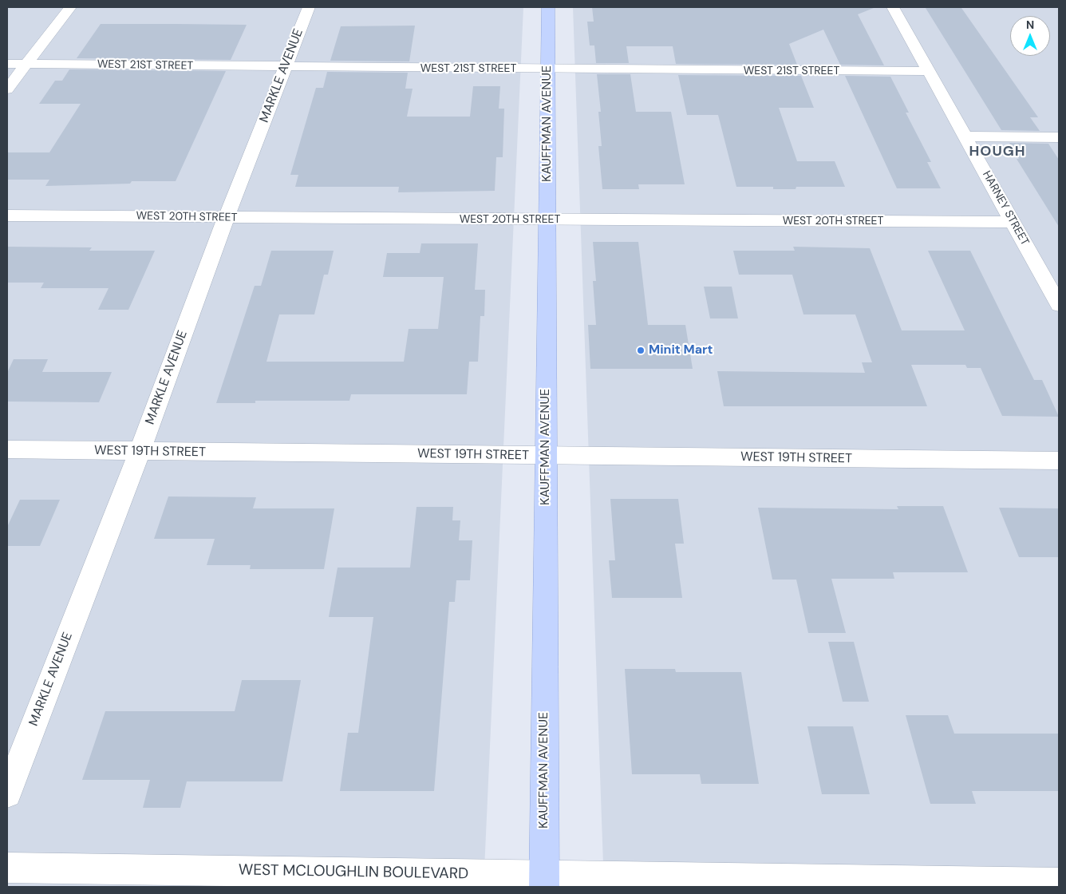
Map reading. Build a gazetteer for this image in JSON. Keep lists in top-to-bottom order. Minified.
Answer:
{"streets":{"street":["WEST 21ST STREET","MARKLE AVENUE","KAUFFMAN AVENUE","HARNEY STREET","WEST 20TH STREET","WEST 19TH STREET","WEST MCLOUGHLIN BOULEVARD"]},"crossings":[["WEST 21ST STREET","MARKLE AVENUE"],["WEST 21ST STREET","KAUFFMAN AVENUE"],["WEST 21ST STREET","HARNEY STREET"],["MARKLE AVENUE","WEST 20TH STREET"],["MARKLE AVENUE","WEST 19TH STREET"],["KAUFFMAN AVENUE","WEST 20TH STREET"],["KAUFFMAN AVENUE","WEST 19TH STREET"],["KAUFFMAN AVENUE","WEST MCLOUGHLIN BOULEVARD"],["HARNEY STREET","WEST 20TH STREET"]],"districts":["HOUGH"],"places":["Minit Mart"],"north":"top"}
